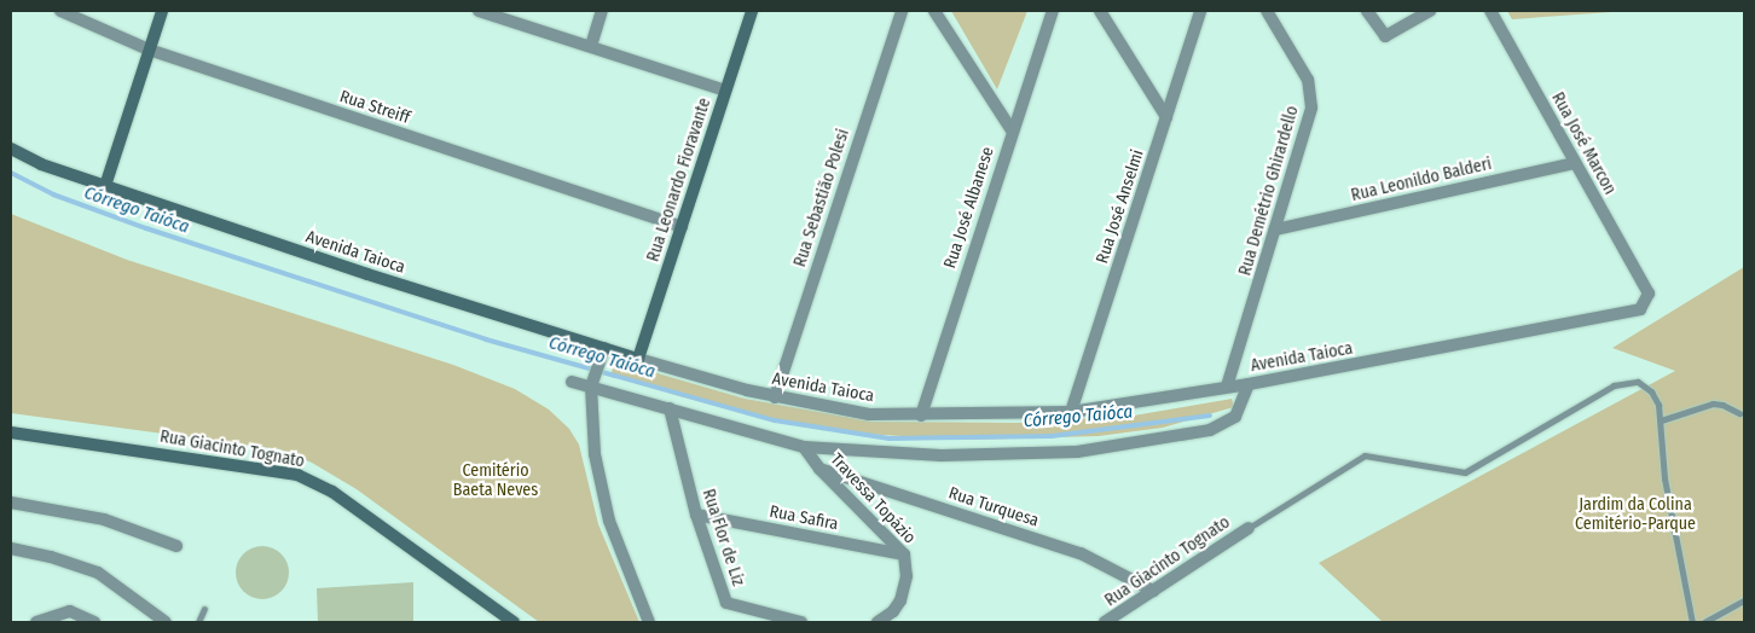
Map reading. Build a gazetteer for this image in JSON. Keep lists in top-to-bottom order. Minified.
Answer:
{"streets":{"street":["Rua Streiff","Rua José Marcon","Rua Leonardo Fioravante","Rua Leonildo Balderi","Rua Demétrio Ghirardello","Rua Sebastião Polesi","Rua José Anselmi","Rua José Albanese","Avenida Taioca","Rua Giacinto Tognato","Travessa Topázio","Rua Turquesa","Rua Safira","Rua Flor de Liz"]},"crossings":[["Rua Streiff","Rua Leonardo Fioravante"],["Rua José Marcon","Rua Leonildo Balderi"],["Rua José Marcon","Avenida Taioca"],["Rua Leonardo Fioravante","Avenida Taioca"],["Rua Leonildo Balderi","Rua Demétrio Ghirardello"],["Rua Demétrio Ghirardello","Avenida Taioca"],["Rua Sebastião Polesi","Avenida Taioca"],["Rua José Anselmi","Avenida Taioca"],["Rua José Albanese","Avenida Taioca"],["Rua Giacinto Tognato","Rua Turquesa"],["Travessa Topázio","Rua Turquesa"],["Travessa Topázio","Rua Safira"],["Rua Safira","Rua Flor de Liz"]],"water":["Córrego Taióca"],"parks":["Cemitério Baeta Neves","Jardim da Colina Cemitério-Parque"]}
